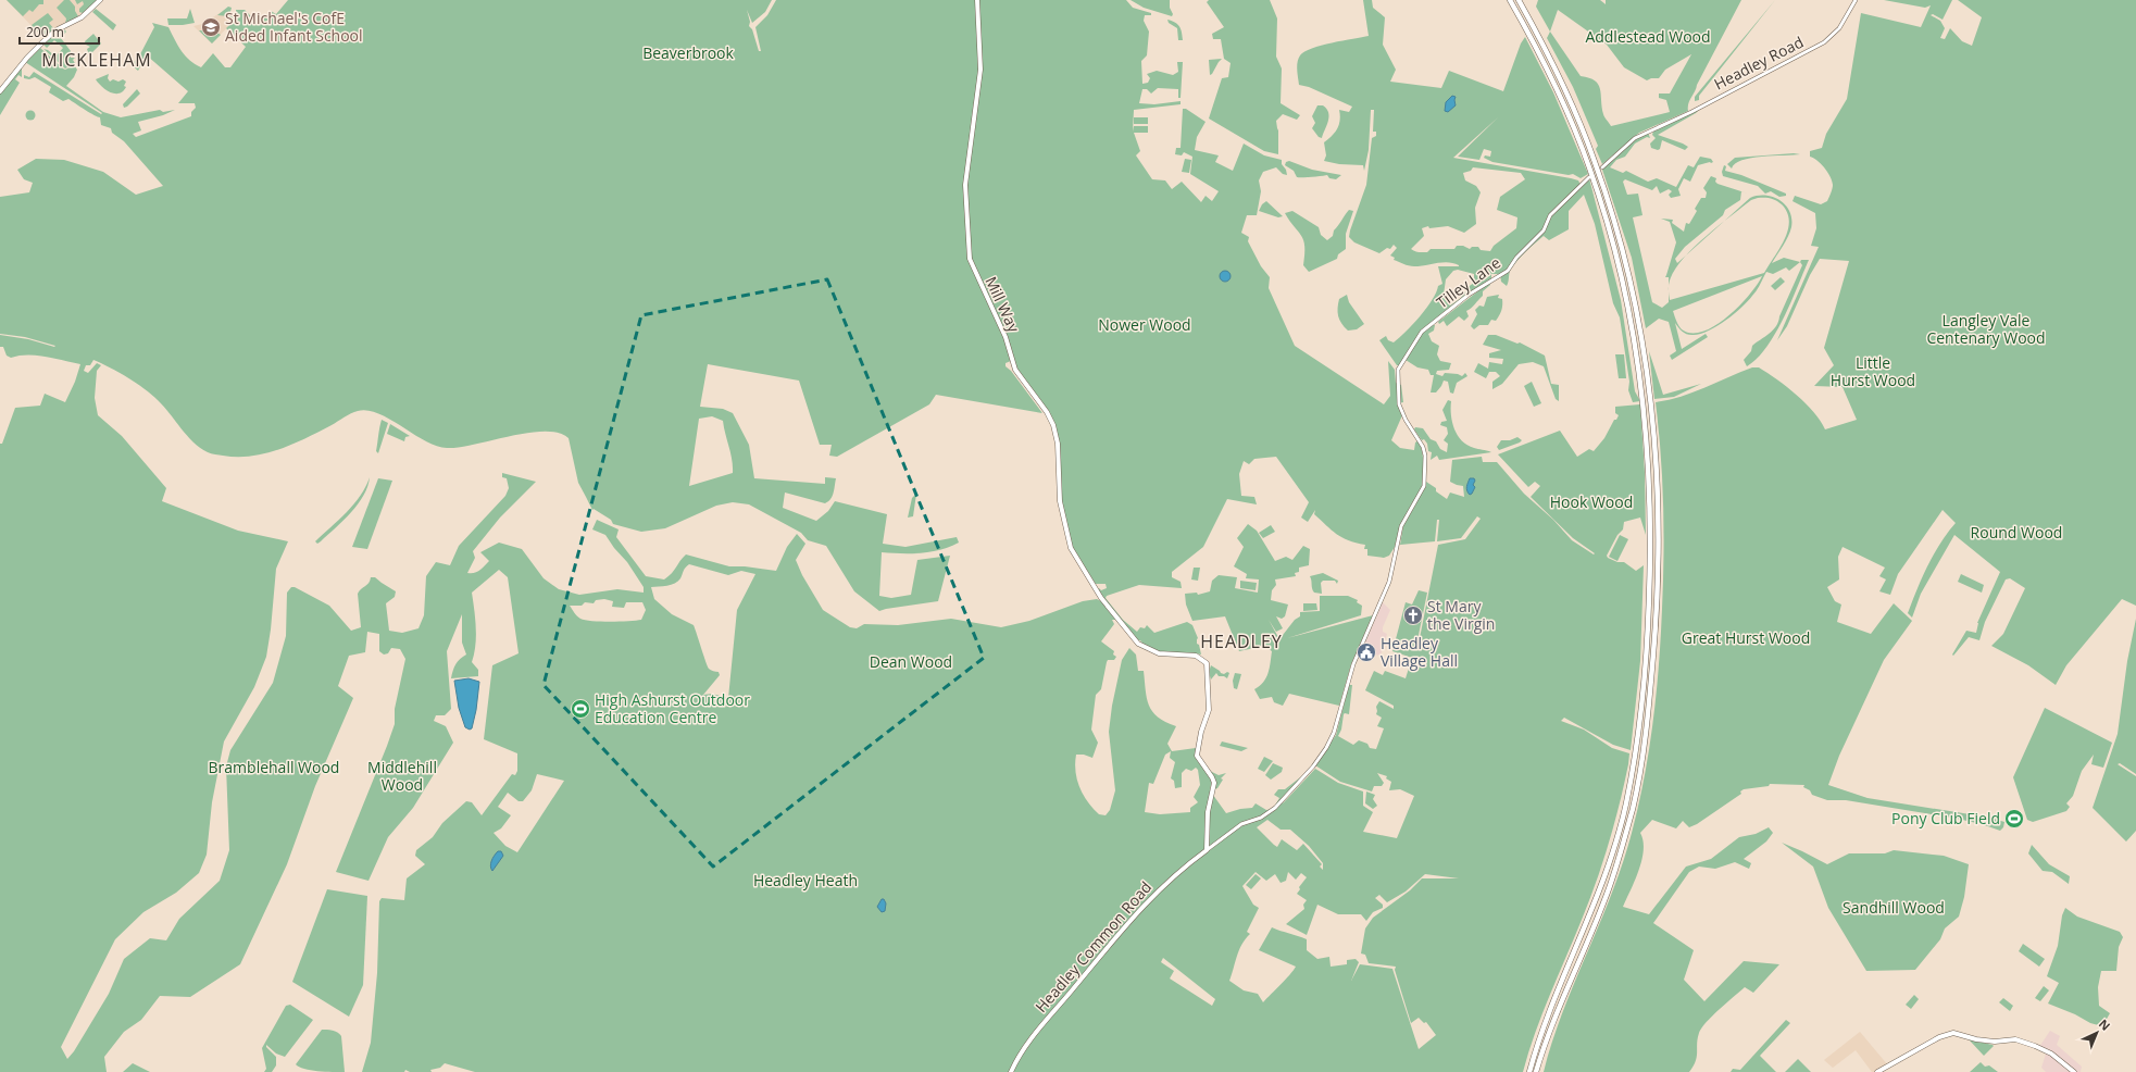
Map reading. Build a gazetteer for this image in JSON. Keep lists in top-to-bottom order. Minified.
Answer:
{"streets":{"main road":["Mill Way","Headley Common Road"],"street":["Headley Road","Tilley Lane"]},"crossings":[["Tilley Lane","Mill Way"],["Tilley Lane","Headley Common Road"],["Mill Way","Headley Common Road"]],"districts":["MICKLEHAM","HEADLEY"],"parks":["Addlestead Wood","Beaverbrook","Langley Vale Centenary Wood","Nower Wood","Little Hurst Wood","Hook Wood","Round Wood","Great Hurst Wood","Dean Wood","Bramblehall Wood","Middlehill Wood","Headley Heath","Sandhill Wood"],"places":{"school or university":["St Michael's CofE Aided Infant School"],"church":["St Mary the Virgin"],"public building":["Headley Village Hall"],"sports":["High Ashurst Outdoor Education Centre","Pony Club Field"]},"scale_bar":"200 m","north":"top right"}
